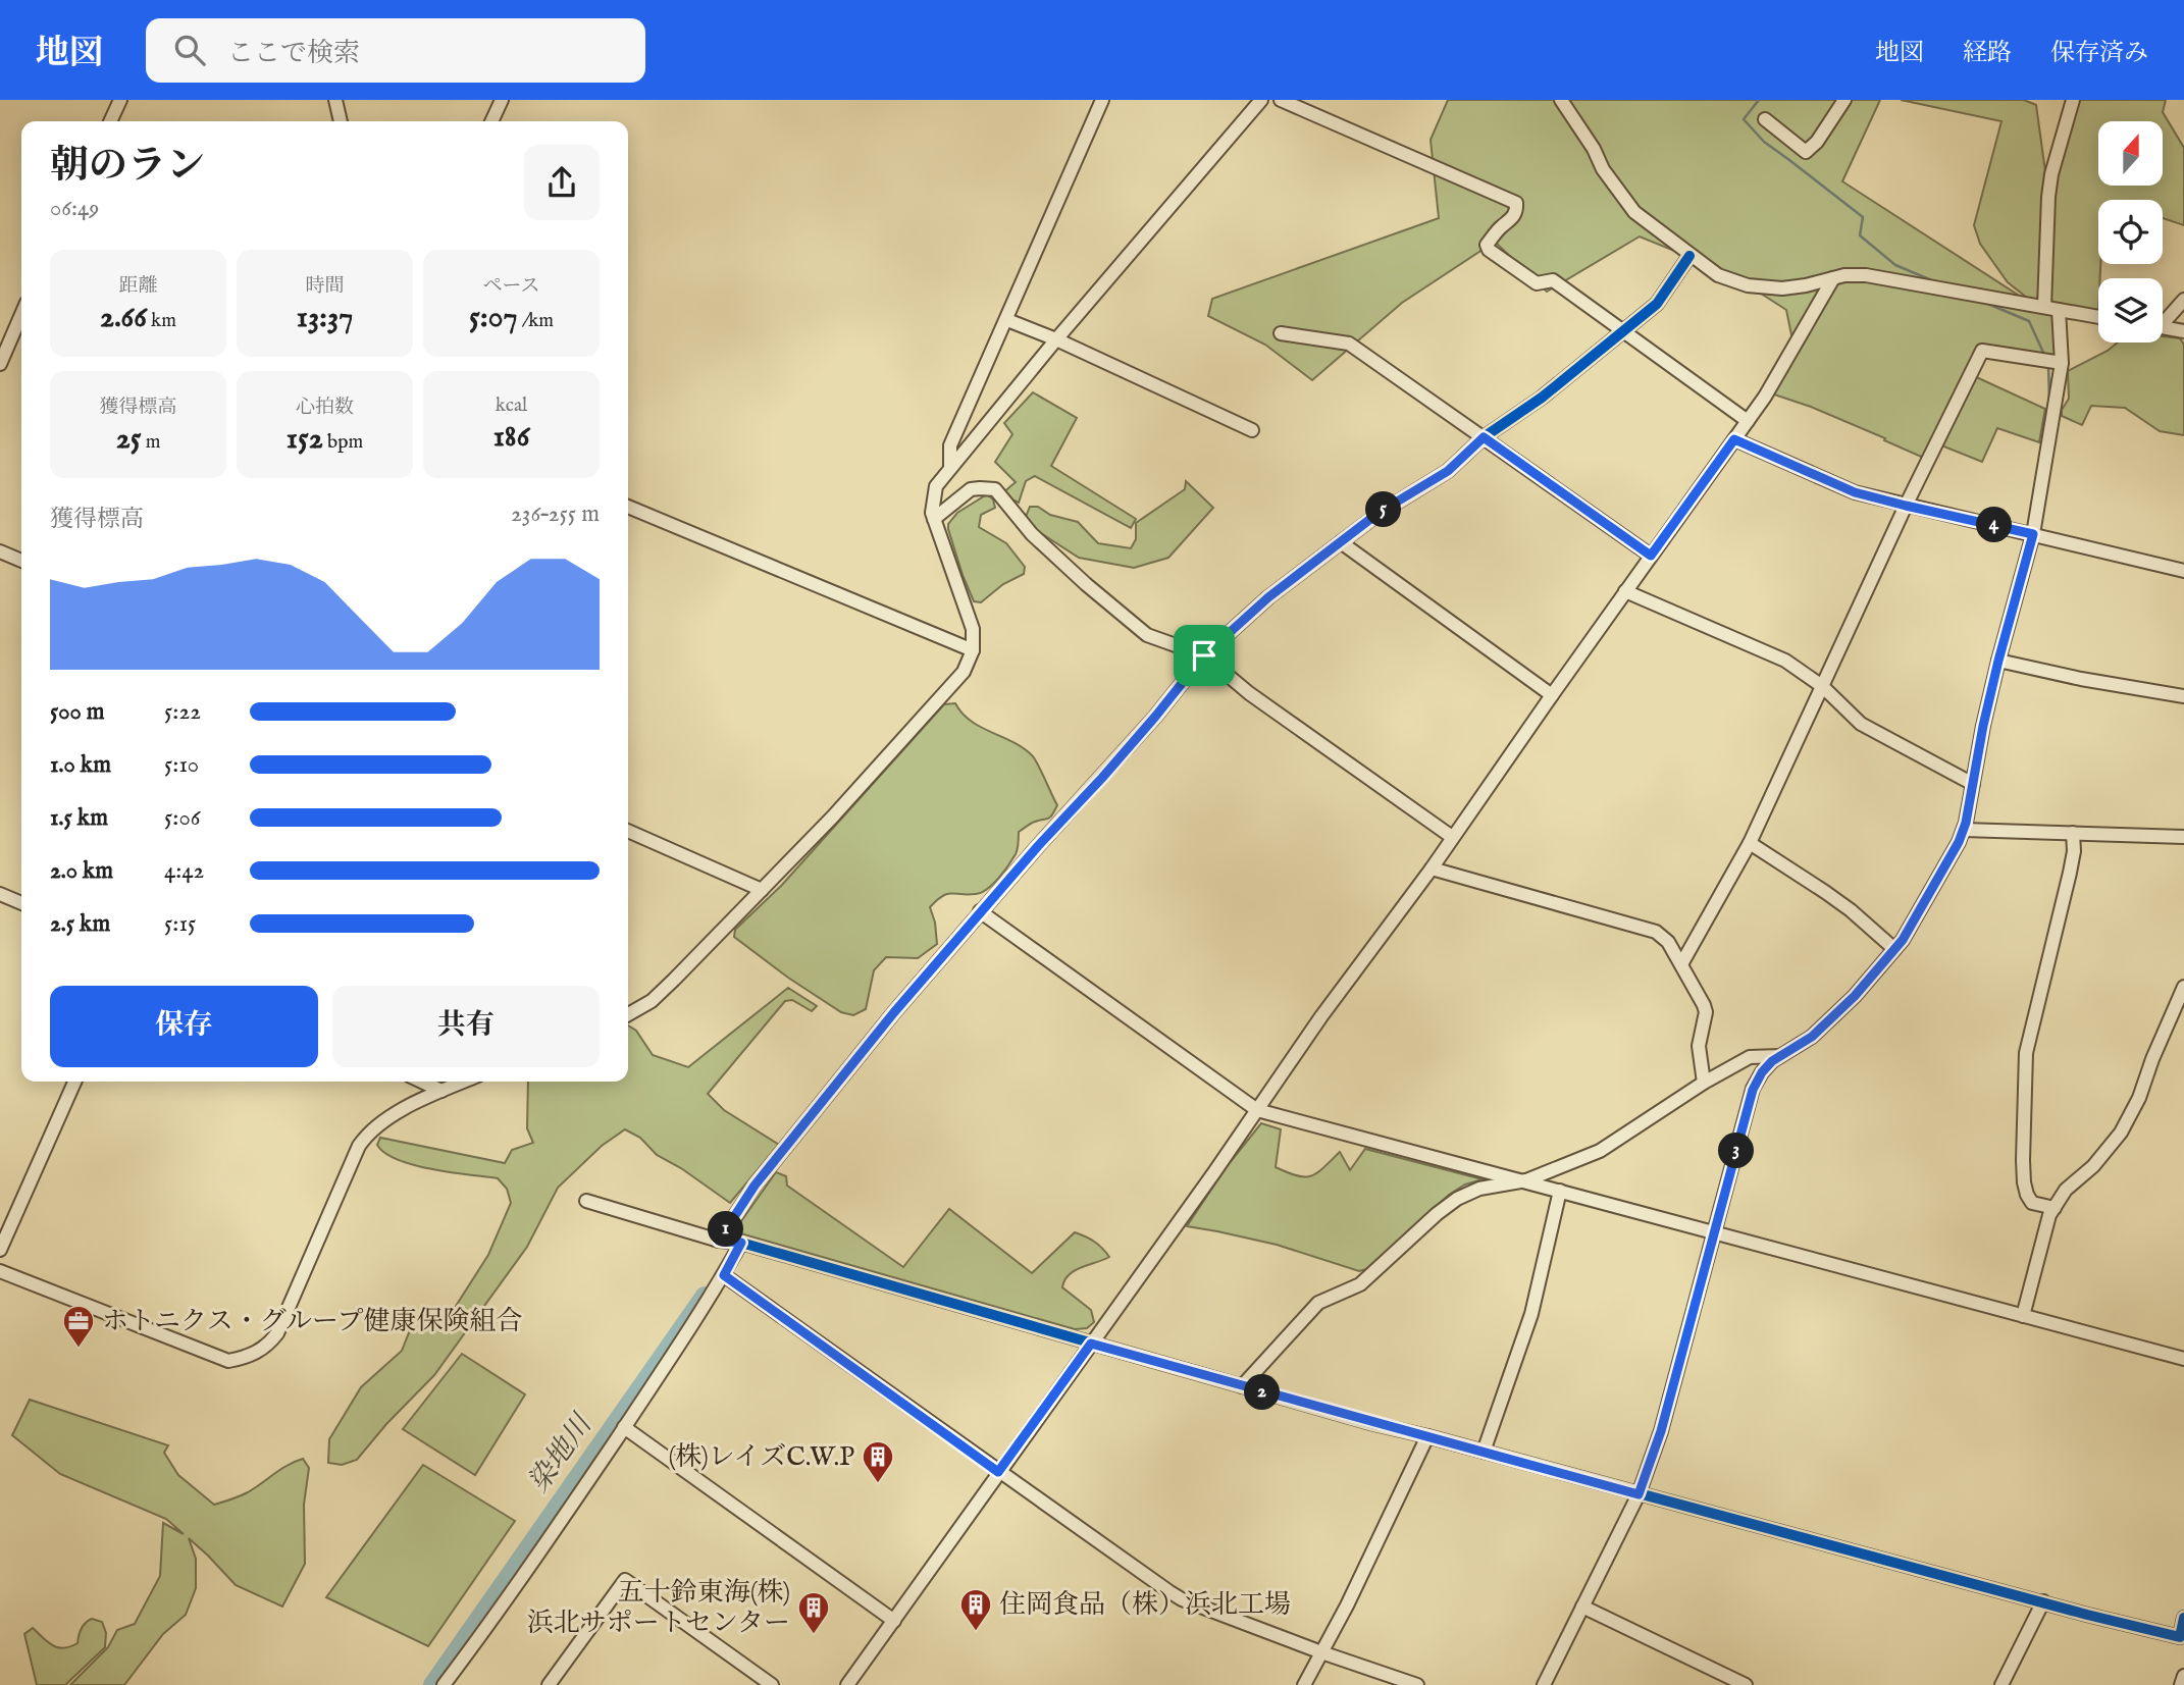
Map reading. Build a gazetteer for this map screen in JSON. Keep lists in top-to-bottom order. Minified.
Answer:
{"water":["染地川"],"places":{"office":["ホトニクス・グループ健康保険組合"],"building":["(株)レイズC.W.P","住岡食品（株）浜北工場","五十鈴東海(株) 浜北サポートセンター"]},"north":"top","page":{"header":"地図","search":"ここで検索","nav":["地図","経路","保存済み"],"heading":["朝のラン","06:49"],"stats":[["距離","2.66 km"],["時間","13:37"],["ペース","5:07 /km"],["獲得標高","25 m"],["心拍数","152 bpm"],["kcal","186"]],"chart":["獲得標高","236–255 m"],"pins":["5","4","3","1","2"],"list":[{"name":"500 m","note":"5:22"},{"name":"1.0 km","note":"5:10"},{"name":"1.5 km","note":"5:06"},{"name":"2.0 km","note":"4:42"},{"name":"2.5 km","note":"5:15"}],"buttons":["保存","共有"]}}
